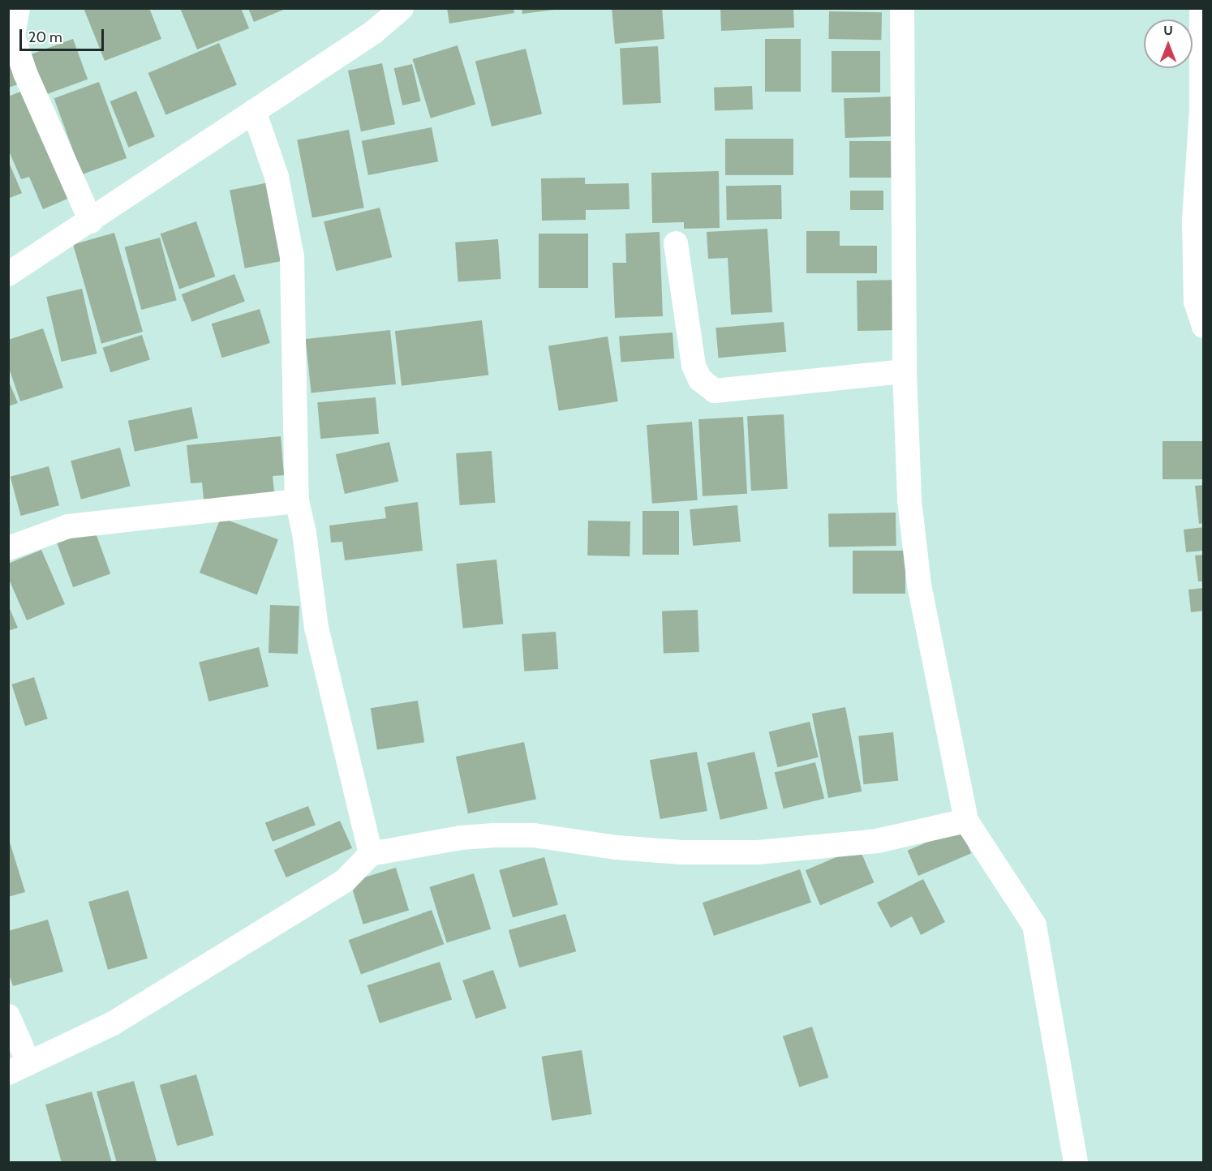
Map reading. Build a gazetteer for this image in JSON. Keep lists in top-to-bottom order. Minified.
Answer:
{"scale_bar":"20 m","north":"top"}
